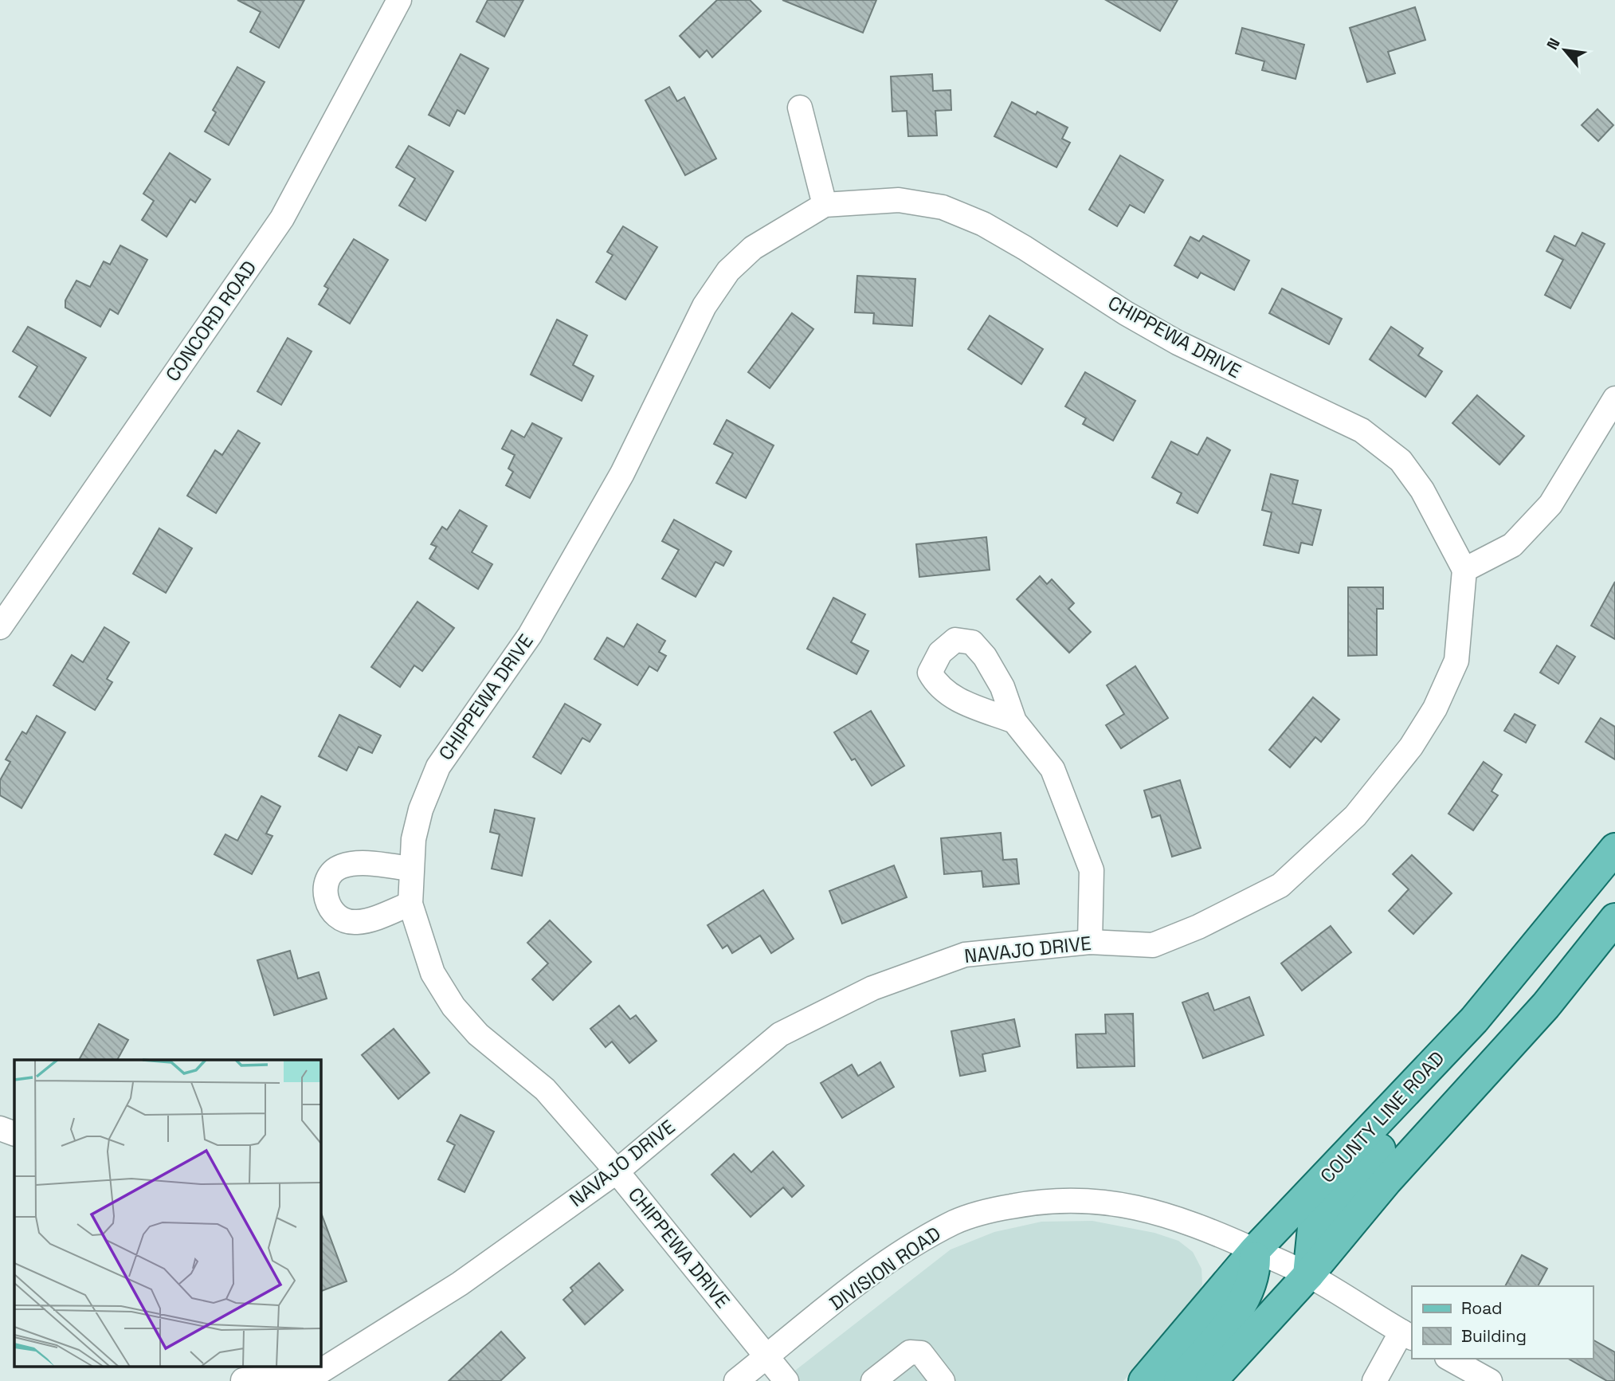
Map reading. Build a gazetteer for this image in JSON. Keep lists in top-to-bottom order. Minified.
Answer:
{"streets":{"main road":["COUNTY LINE ROAD"],"street":["CONCORD ROAD","CHIPPEWA DRIVE","NAVAJO DRIVE","DIVISION ROAD"]},"crossings":[["CHIPPEWA DRIVE","NAVAJO DRIVE"],["CHIPPEWA DRIVE","DIVISION ROAD"],["COUNTY LINE ROAD","DIVISION ROAD"]],"legend":["Road","Building"],"north":"top left"}
